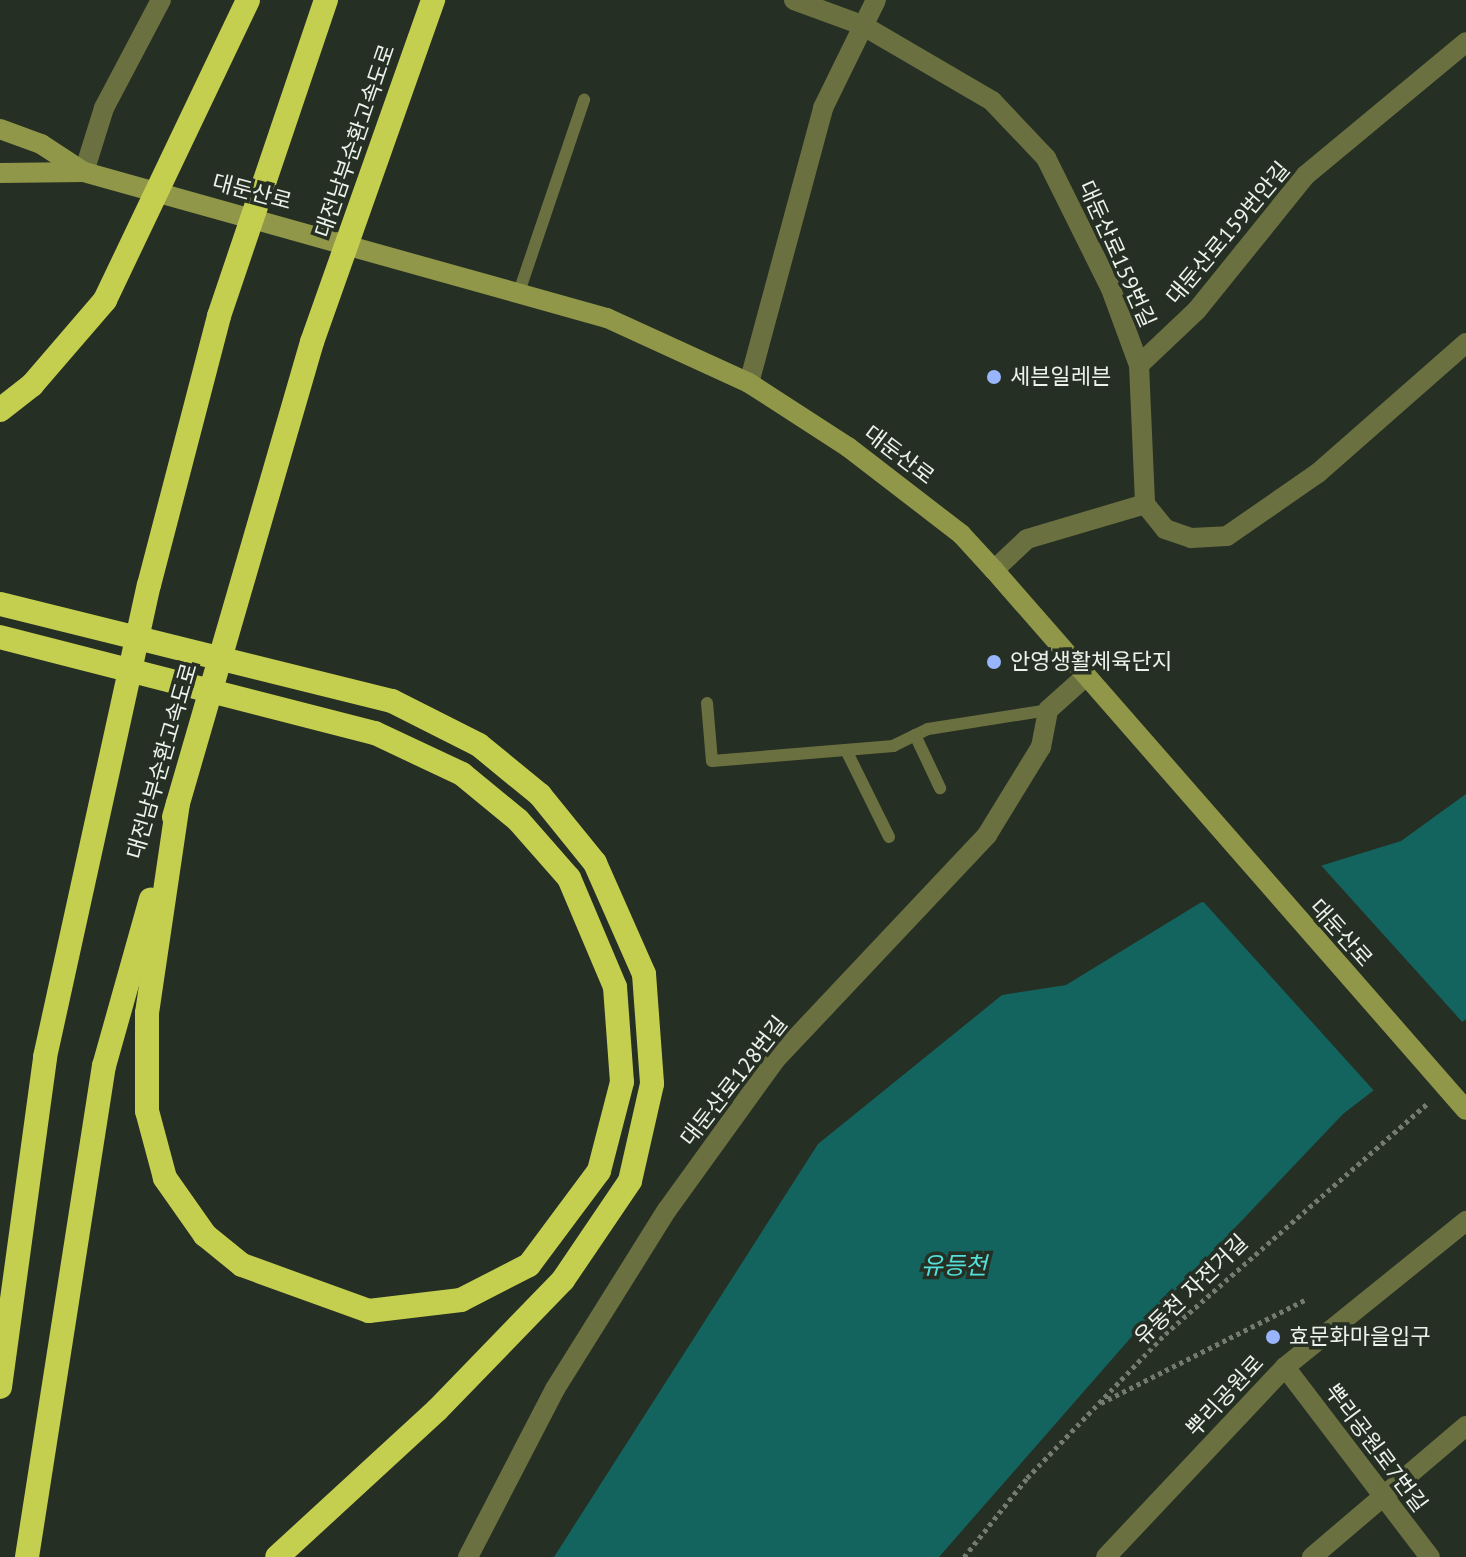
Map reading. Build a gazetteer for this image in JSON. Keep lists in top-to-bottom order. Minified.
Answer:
{"streets":{"highway":["대전남부순환고속도로"],"main road":["대둔산로"],"street":["대둔산로159번안길","대둔산로159번길","대둔산로128번길","뿌리공원로","뿌리공원로7번길"],"path":["유동천 자전거길"]},"crossings":[["대둔산로159번안길","대둔산로159번길"],["뿌리공원로","뿌리공원로7번길"]],"water":["유등천"],"places":["세븐일레븐","안영생활체육단지","효문화마을입구"]}
